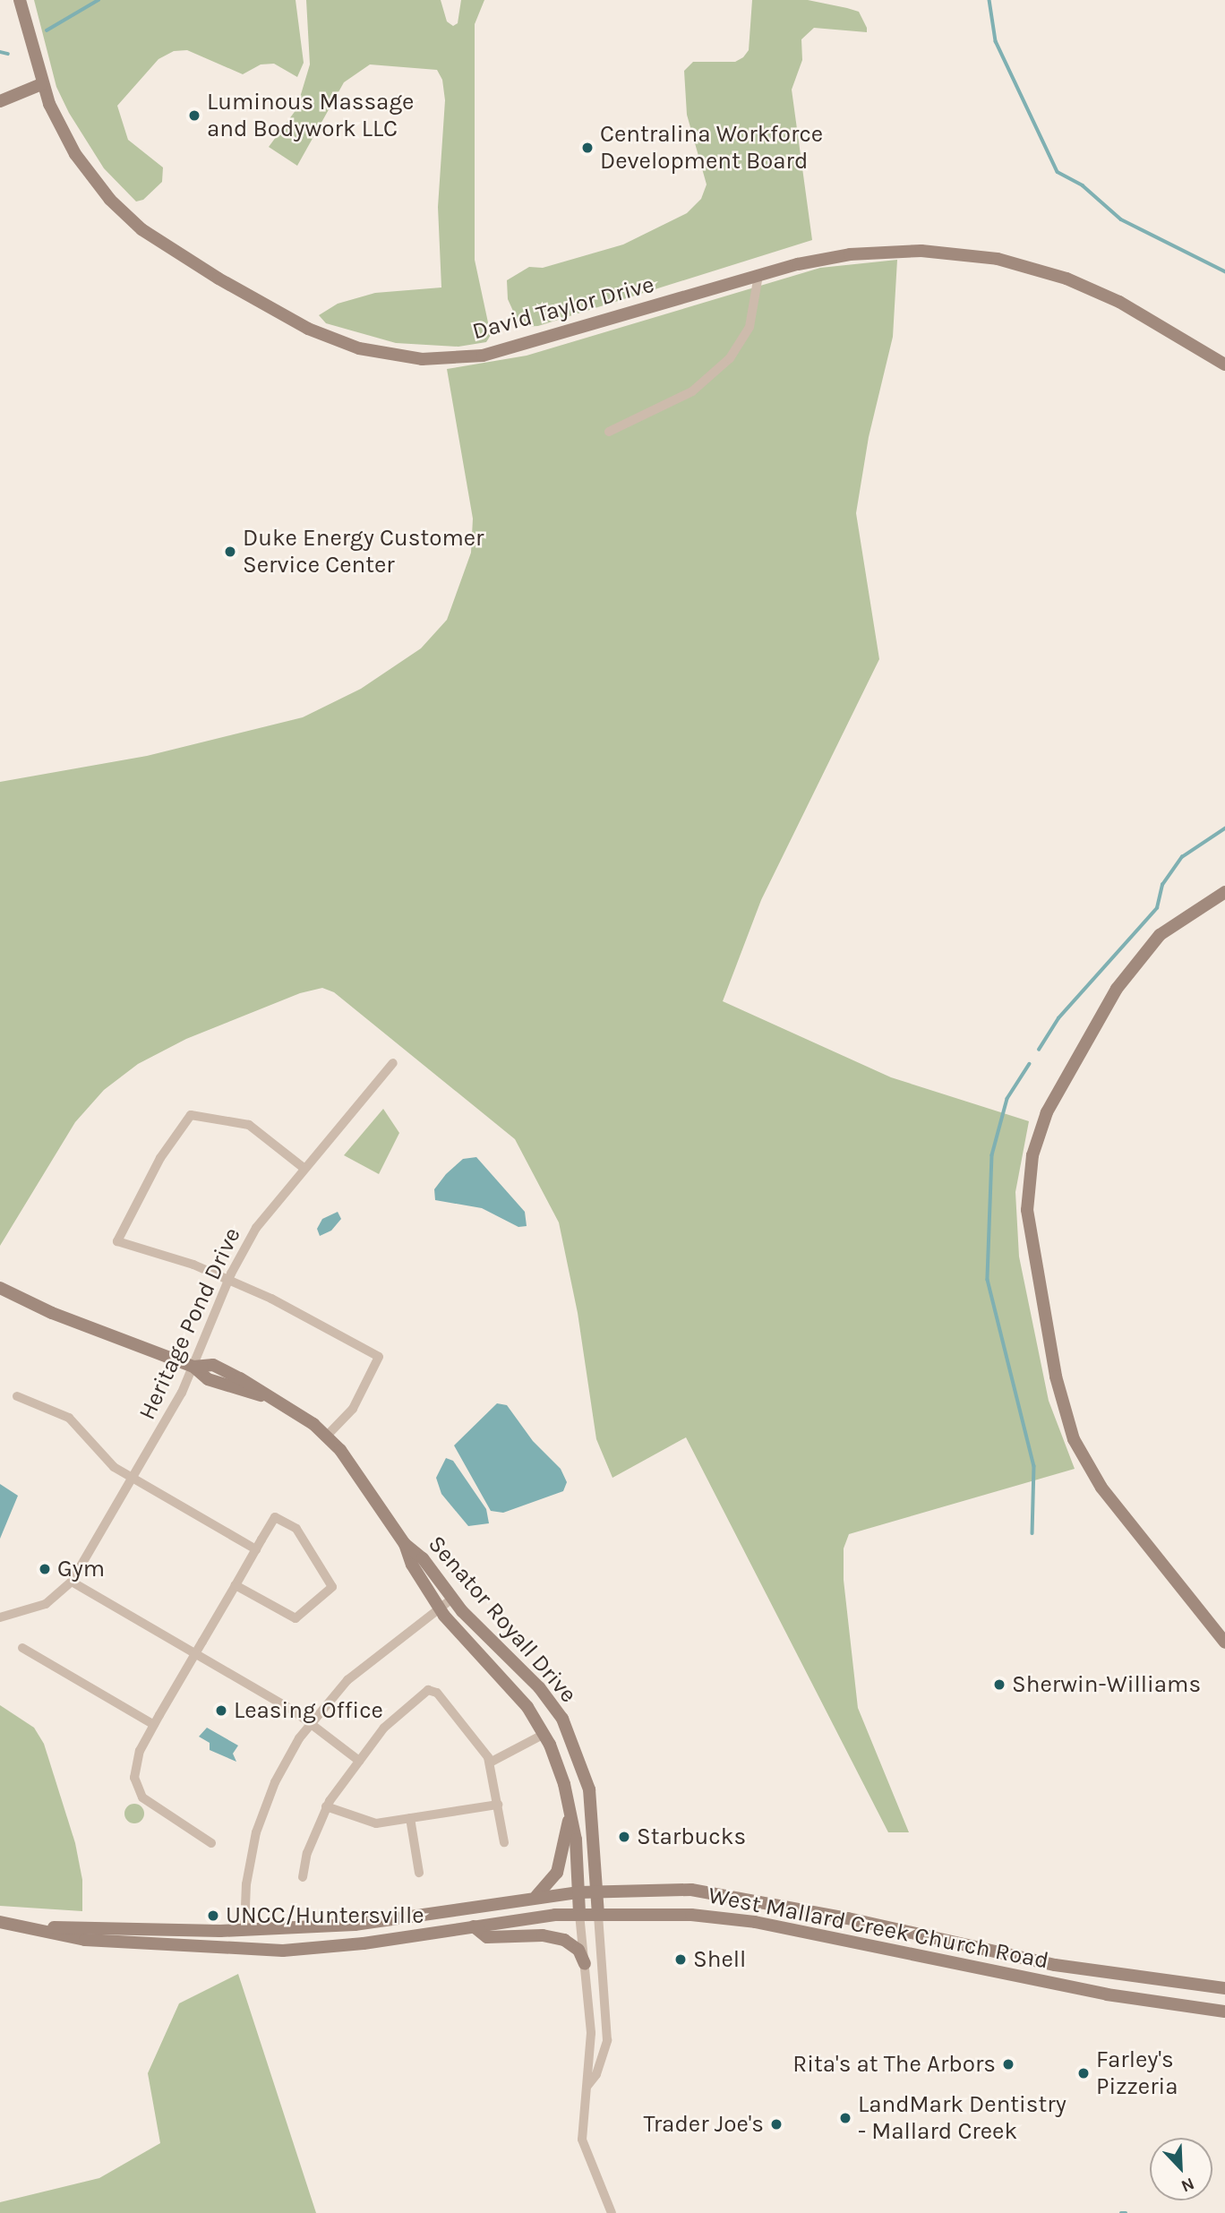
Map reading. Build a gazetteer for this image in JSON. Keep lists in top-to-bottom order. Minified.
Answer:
{"streets":{"street":["David Taylor Drive","Heritage Pond Drive","Senator Royall Drive","West Mallard Creek Church Road"]},"crossings":[["Senator Royall Drive","West Mallard Creek Church Road"]],"places":["Luminous Massage and Bodywork LLC","Centralina Workforce Development Board","Duke Energy Customer Service Center","Gym","Sherwin-Williams","Leasing Office","Starbucks","UNCC/Huntersville","Shell","Rita's at The Arbors","Farley's Pizzeria","LandMark Dentistry - Mallard Creek","Trader Joe's"],"north":"bottom right"}
